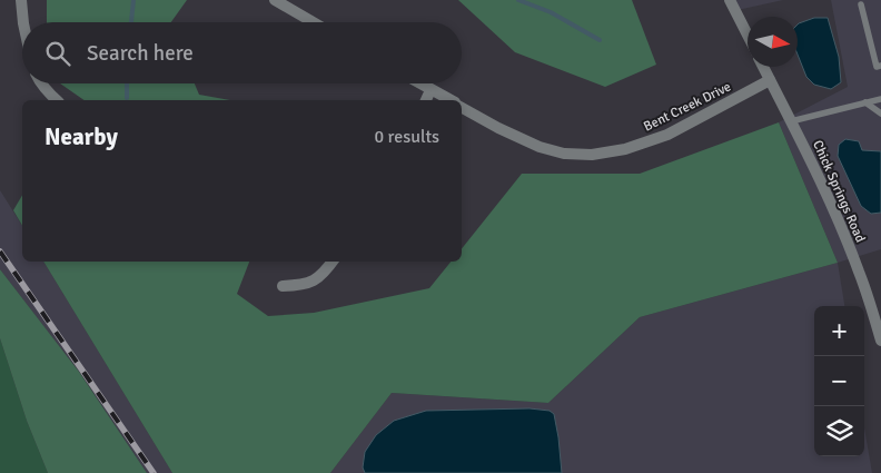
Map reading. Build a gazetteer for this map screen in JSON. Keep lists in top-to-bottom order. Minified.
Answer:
{"streets":{"street":["Bent Creek Drive","Chick Springs Road"]},"crossings":[["Bent Creek Drive","Chick Springs Road"]],"north":"right","page":{"search":"Search here","heading":["Nearby","0 results"],"map_buttons":["+","−"]}}
